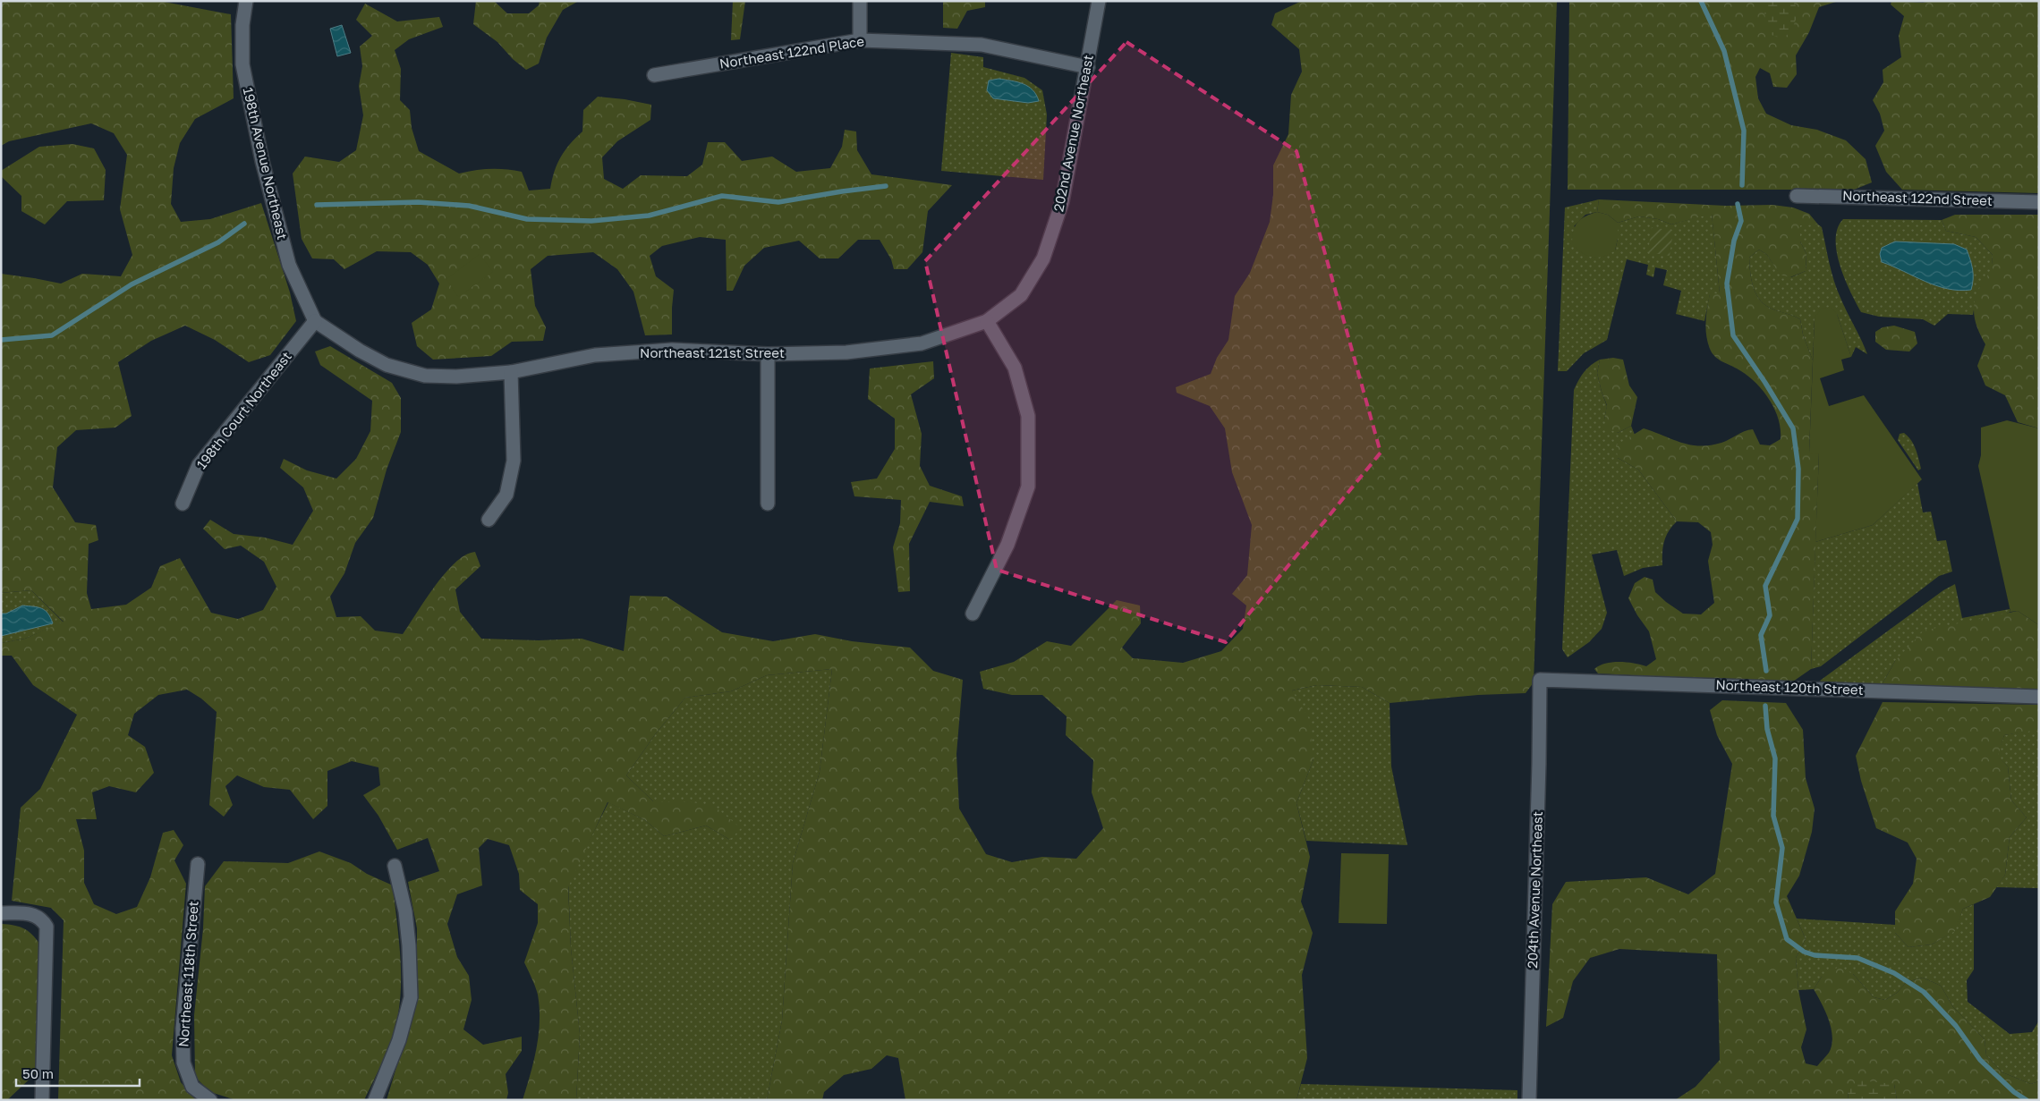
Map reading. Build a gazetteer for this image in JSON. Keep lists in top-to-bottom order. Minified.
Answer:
{"streets":{"street":["Northeast 122nd Place","202nd Avenue Northeast","198th Avenue Northeast","Northeast 122nd Street","Northeast 121st Street","198th Court Northeast","Northeast 120th Street","204th Avenue Northeast","Northeast 118th Street"]},"crossings":[["Northeast 122nd Place","202nd Avenue Northeast"],["202nd Avenue Northeast","Northeast 121st Street"],["198th Avenue Northeast","Northeast 121st Street"],["198th Avenue Northeast","198th Court Northeast"],["Northeast 121st Street","198th Court Northeast"],["Northeast 120th Street","204th Avenue Northeast"]],"scale_bar":"50 m"}
